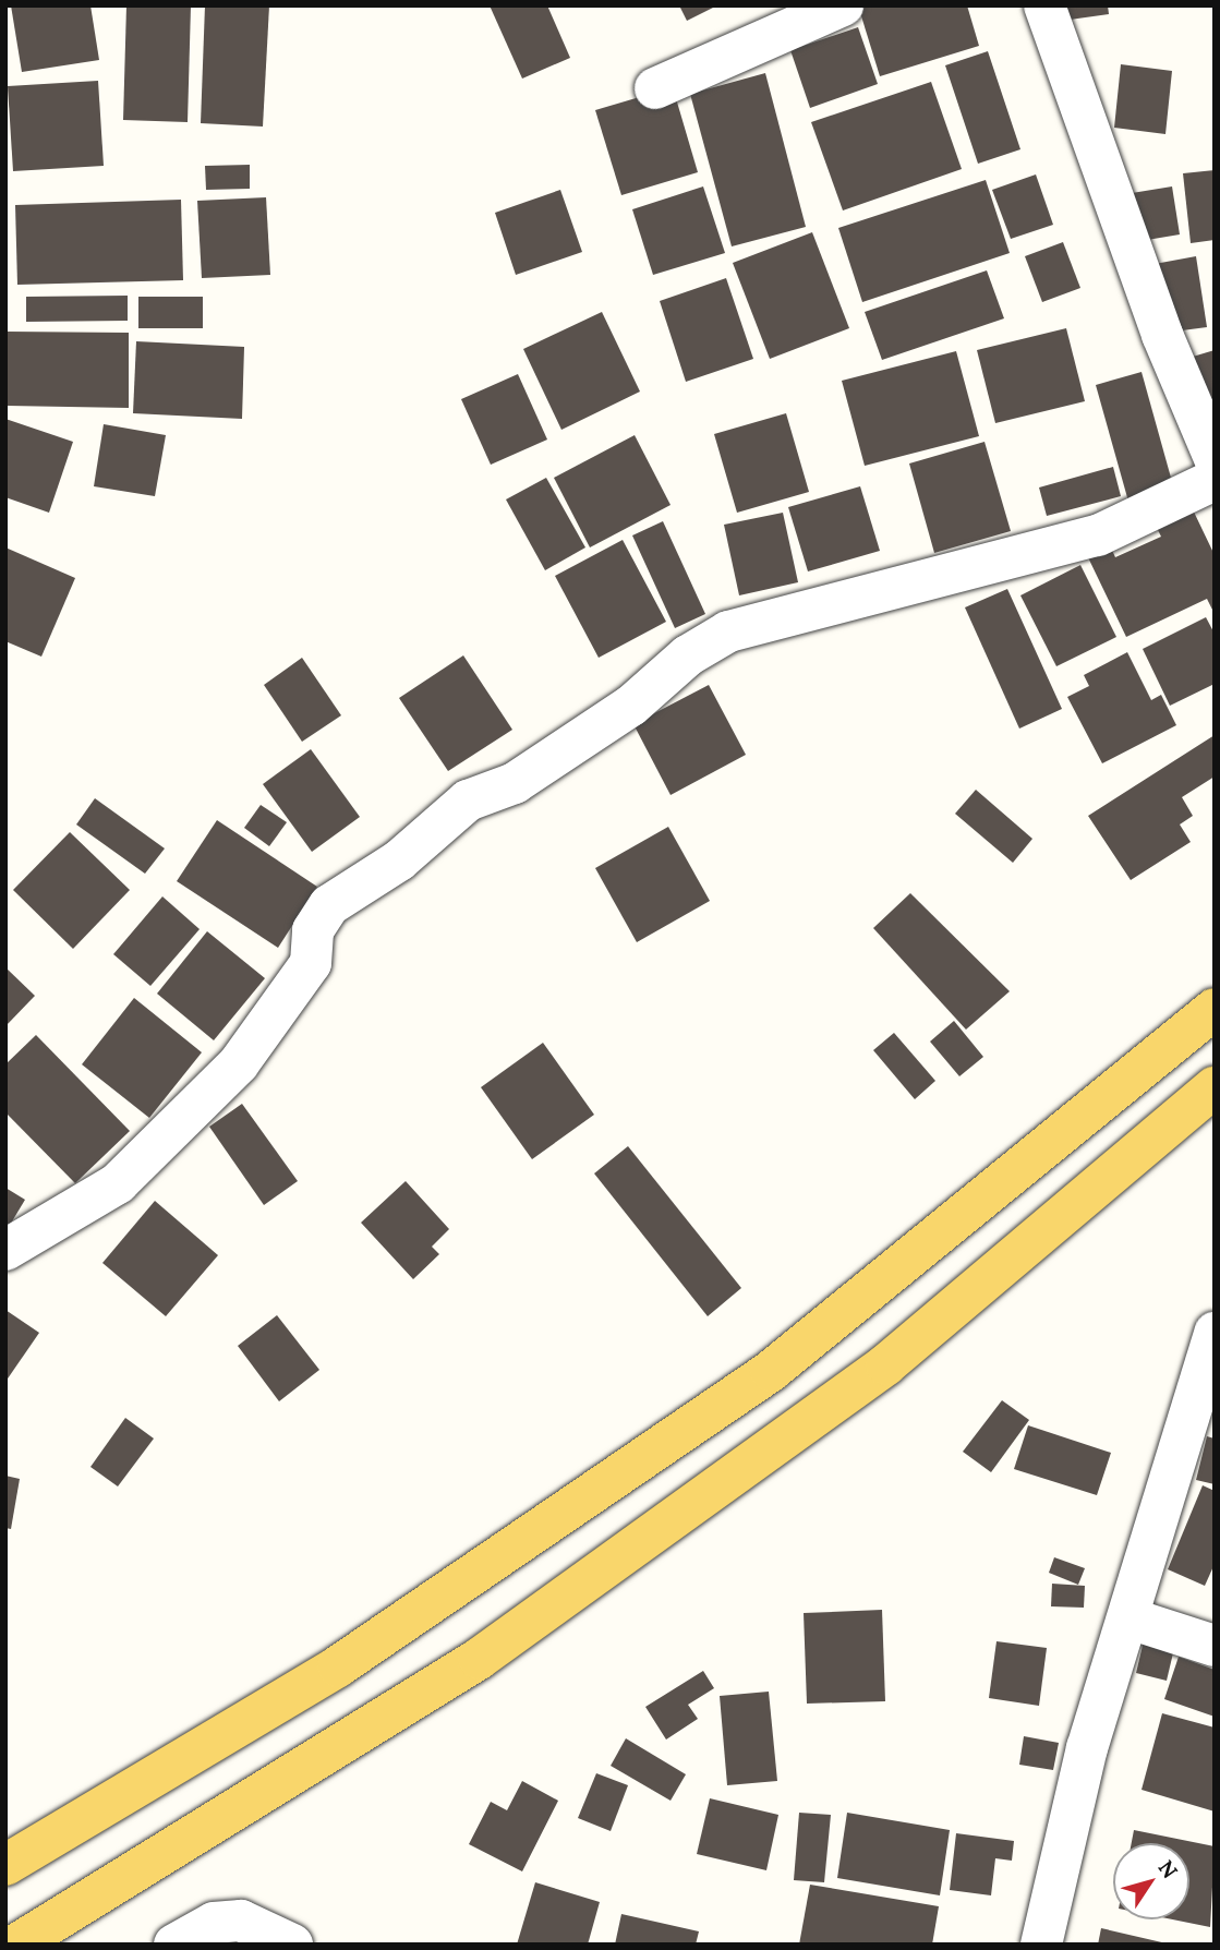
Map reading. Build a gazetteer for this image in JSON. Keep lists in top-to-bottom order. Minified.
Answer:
{"north":"top right"}
